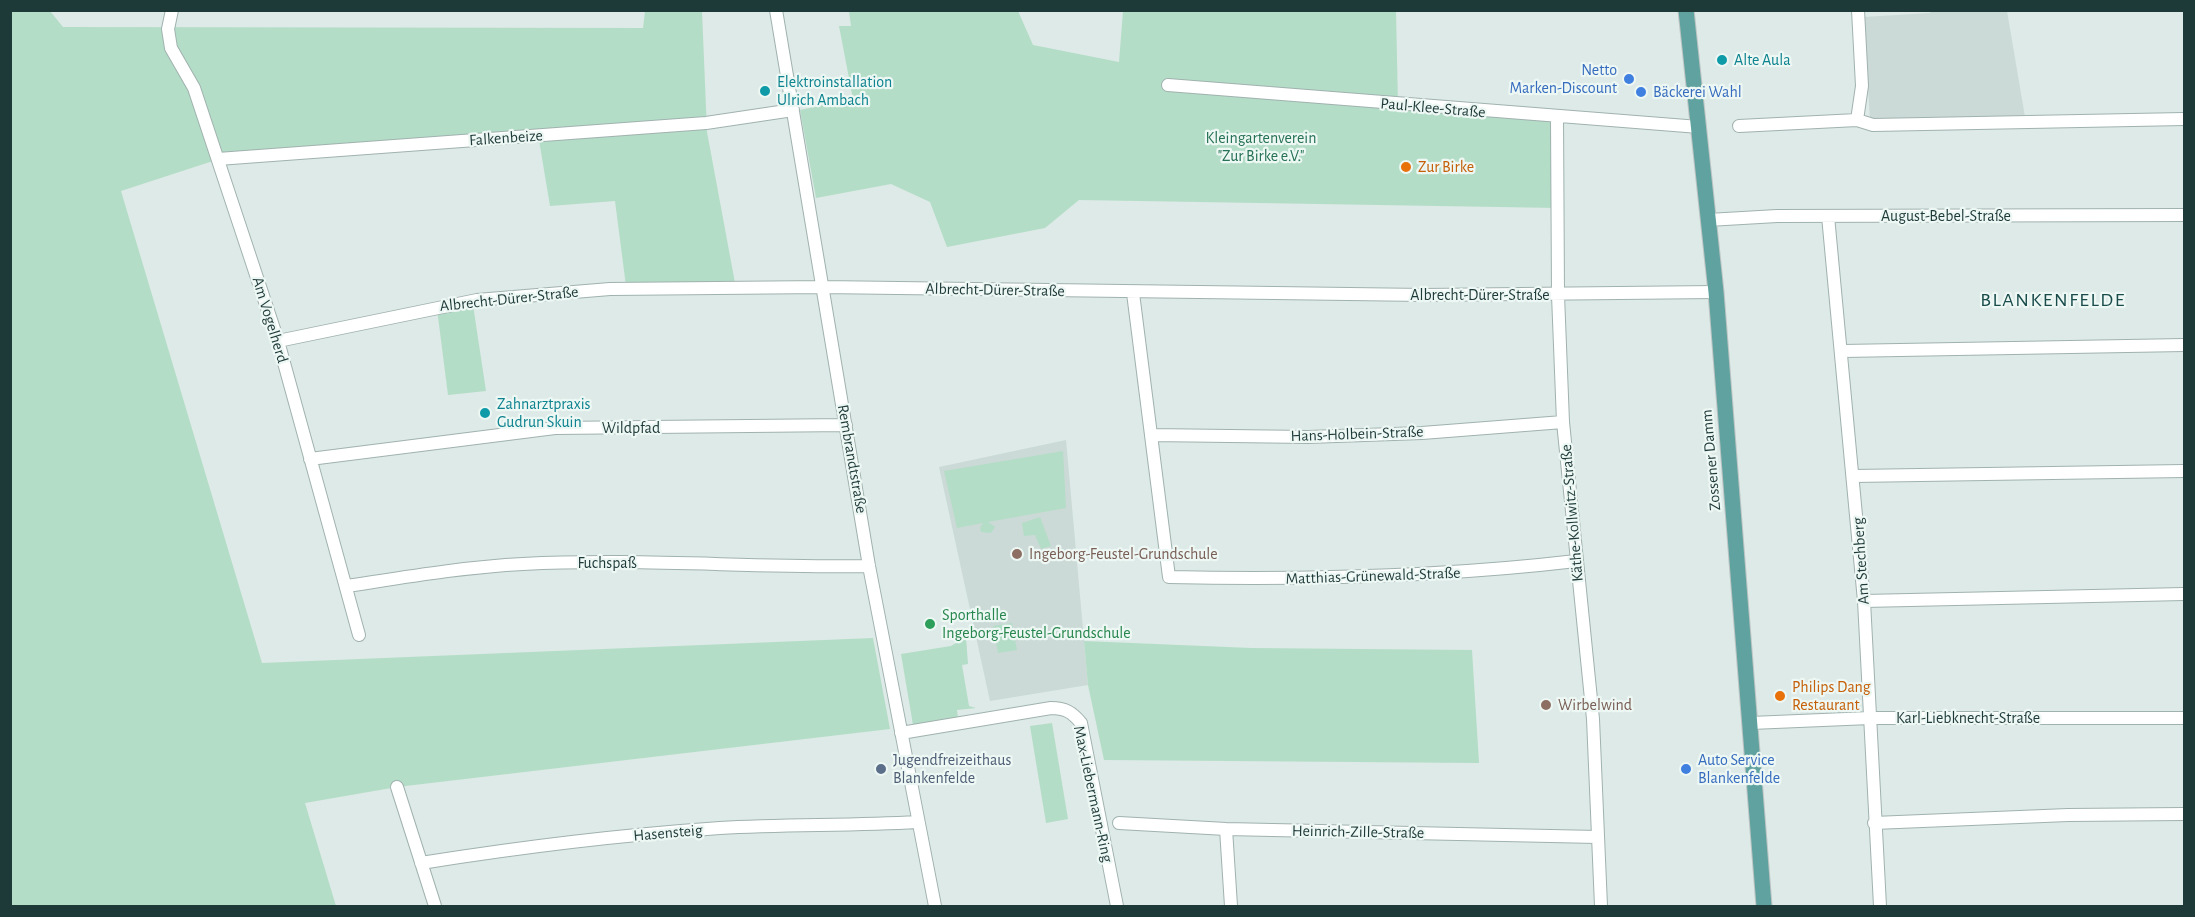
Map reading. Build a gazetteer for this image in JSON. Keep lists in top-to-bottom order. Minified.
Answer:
{"streets":{"main road":["Zossener Damm"],"street":["Paul-Klee-Straße","Falkenbeize","August-Bebel-Straße","Albrecht-Dürer-Straße","Am Vogelherd","Wildpfad","Hans-Holbein-Straße","Rembrandtstraße","Käthe-Kollwitz-Straße","Am Stechberg","Fuchspaß","Matthias-Grünewald-Straße","Karl-Liebknecht-Straße","Max-Liebermann-Ring","Heinrich-Zille-Straße","Hasensteig"]},"crossings":[["Paul-Klee-Straße","Zossener Damm"],["Paul-Klee-Straße","Käthe-Kollwitz-Straße"],["Falkenbeize","Am Vogelherd"],["Falkenbeize","Rembrandtstraße"],["August-Bebel-Straße","Zossener Damm"],["August-Bebel-Straße","Am Stechberg"],["Albrecht-Dürer-Straße","Am Vogelherd"],["Albrecht-Dürer-Straße","Rembrandtstraße"],["Albrecht-Dürer-Straße","Zossener Damm"],["Albrecht-Dürer-Straße","Käthe-Kollwitz-Straße"],["Am Vogelherd","Wildpfad"],["Am Vogelherd","Fuchspaß"],["Wildpfad","Rembrandtstraße"],["Hans-Holbein-Straße","Käthe-Kollwitz-Straße"],["Hans-Holbein-Straße","Matthias-Grünewald-Straße"],["Rembrandtstraße","Fuchspaß"],["Rembrandtstraße","Max-Liebermann-Ring"],["Rembrandtstraße","Hasensteig"],["Zossener Damm","Karl-Liebknecht-Straße"],["Käthe-Kollwitz-Straße","Matthias-Grünewald-Straße"],["Käthe-Kollwitz-Straße","Heinrich-Zille-Straße"],["Am Stechberg","Karl-Liebknecht-Straße"]],"districts":["BLANKENFELDE"],"parks":["Kleingartenverein \"Zur Birke e.V.\""],"places":["Alte Aula","Netto Marken-Discount","Elektroinstallation Ulrich Ambach","Bäckerei Wahl","Zur Birke","Zahnarztpraxis Gudrun Skuin","Ingeborg-Feustel-Grundschule","Sporthalle Ingeborg-Feustel-Grundschule","Philips Dang Restaurant","Wirbelwind","Jugendfreizeithaus Blankenfelde","Auto Service Blankenfelde"]}
